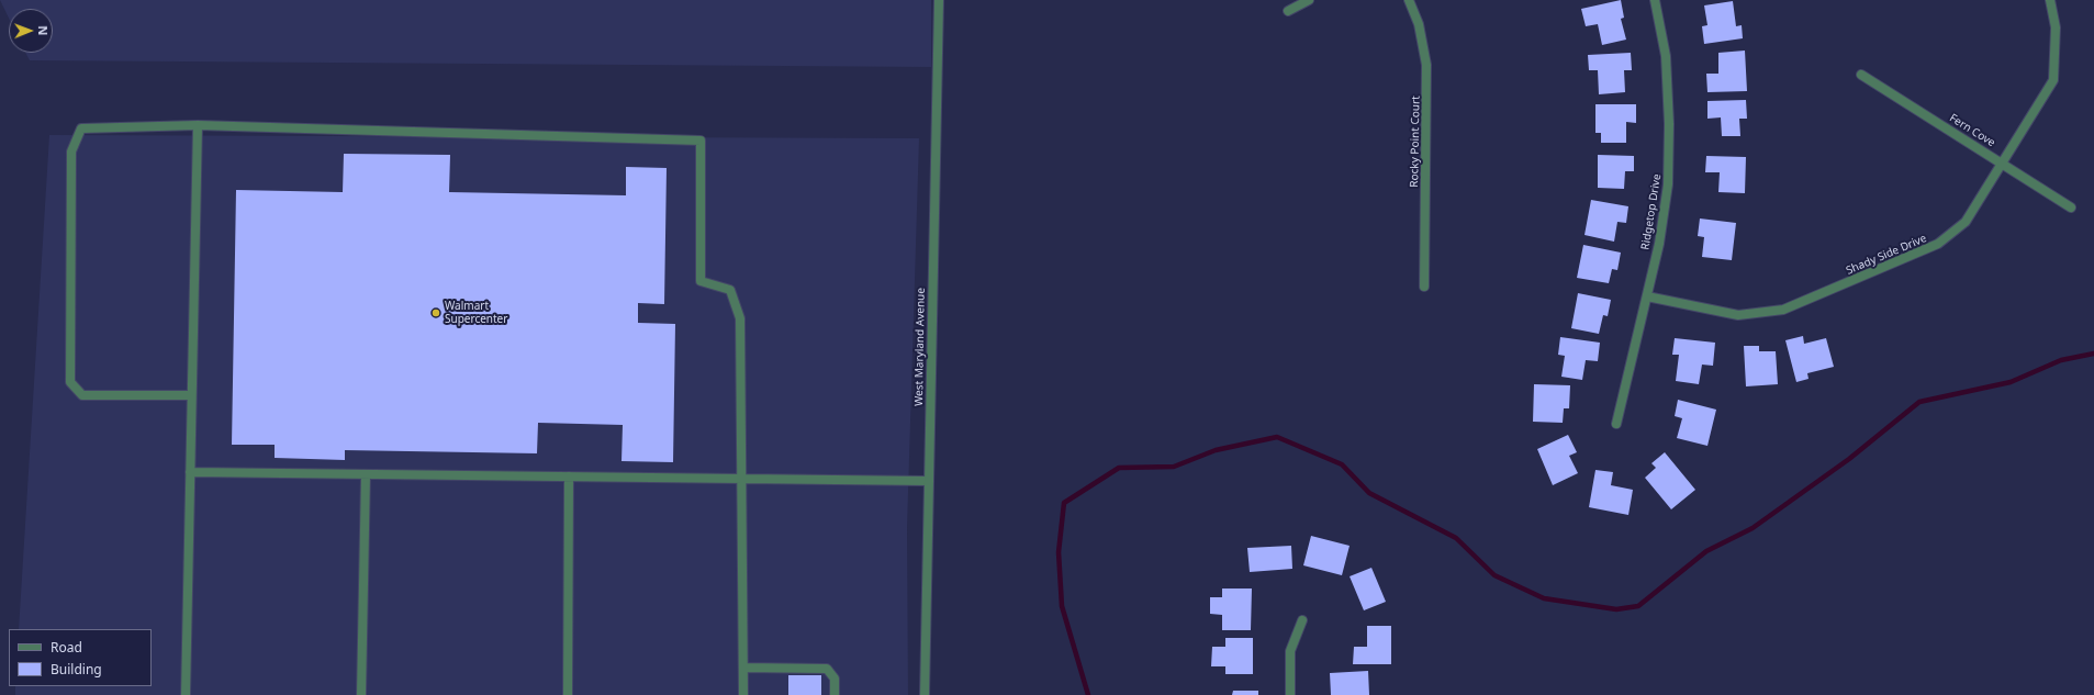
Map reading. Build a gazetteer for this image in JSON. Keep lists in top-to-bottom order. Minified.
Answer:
{"streets":{"street":["Fern Cove","Rocky Point Court","Ridgetop Drive","Shady Side Drive","West Maryland Avenue"]},"crossings":[["Fern Cove","Shady Side Drive"],["Ridgetop Drive","Shady Side Drive"]],"places":["Walmart Supercenter"],"legend":["Road","Building"],"north":"right"}
